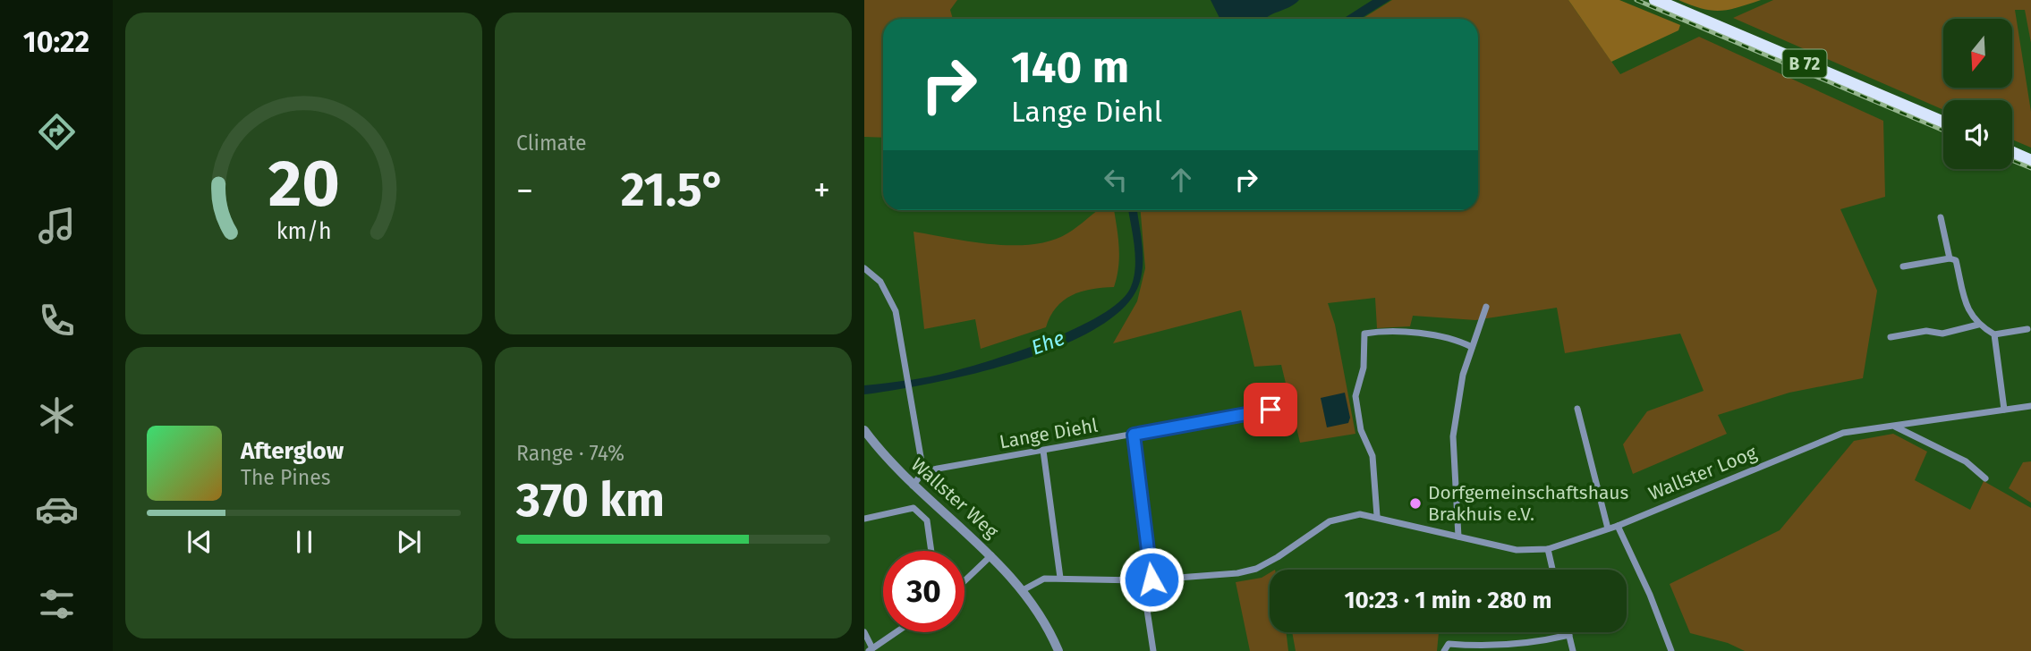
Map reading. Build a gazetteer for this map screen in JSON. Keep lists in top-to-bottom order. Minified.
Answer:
{"streets":{"main road":["B 72"],"street":["Lange Diehl","Wallster Loog","Wallster Weg"]},"crossings":[["Wallster Loog","Wallster Weg"]],"water":["Ehe"],"places":["Dorfgemeinschaftshaus Brakhuis e.V."],"north":"bottom","page":{"tabs":"10:22","tile":["Climate",["Range · 74%","370 km"]],"turn":["140 m","Lange Diehl"],"heat":["−","21.5°","+"],"song":["Afterglow","The Pines"],"limit":"30","trip":"10:23 · 1 min · 280 m","gauge":["20","km/h"]}}
